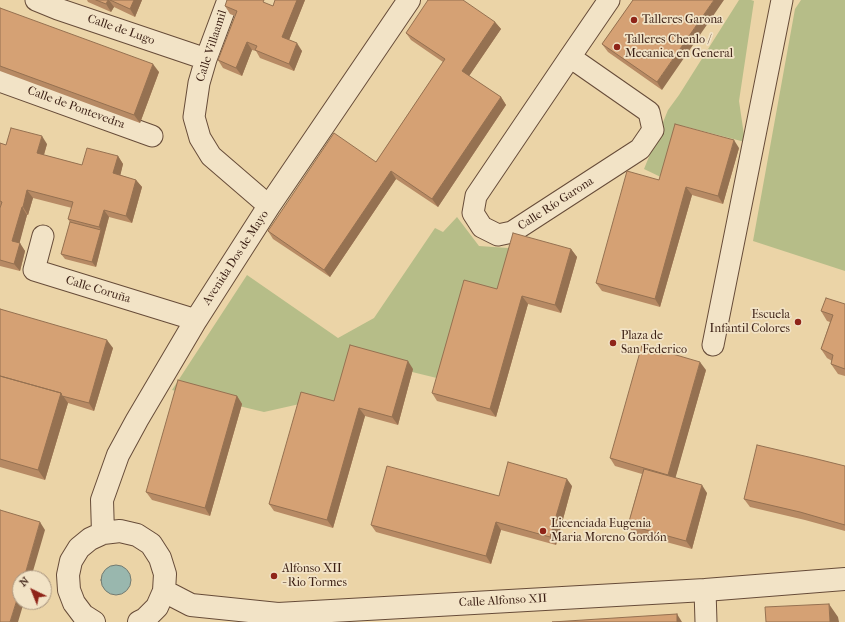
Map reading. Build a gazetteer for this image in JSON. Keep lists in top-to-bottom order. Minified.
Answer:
{"streets":{"street":["Calle de Lugo","Calle Villaamil","Calle de Pontevedra","Calle Río Garona","Avenida Dos de Mayo","Calle Coruña","Calle Alfonso XII"]},"crossings":[["Calle de Lugo","Calle Villaamil"],["Calle Villaamil","Avenida Dos de Mayo"],["Avenida Dos de Mayo","Calle Coruña"]],"places":["Talleres Garona","Talleres Chenlo / Mecanica en General","Escuela Infantil Colores","Plaza de San Federico","Licenciada Eugenia Maria Moreno Gordón","Alfonso XII - Rio Tormes"],"north":"top left"}
